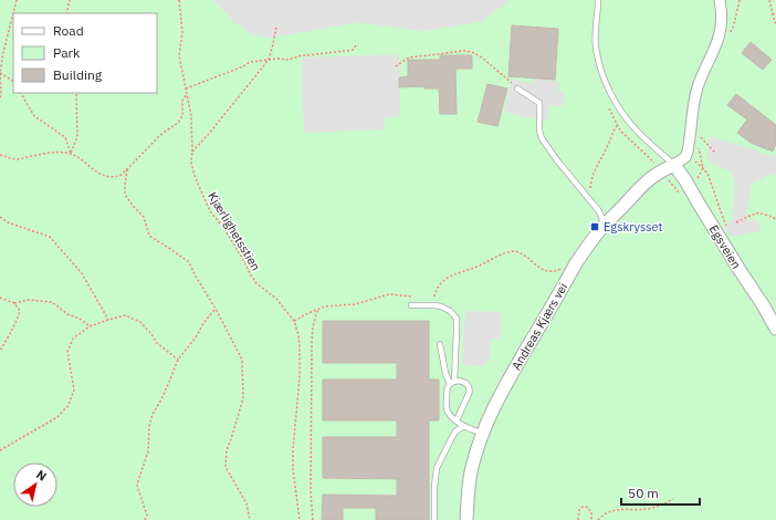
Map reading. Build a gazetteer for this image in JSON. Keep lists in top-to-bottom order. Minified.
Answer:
{"streets":{"street":["Egsveien","Andreas Kjærs vei"],"path":["Kjærlighetsstien"]},"crossings":[["Egsveien","Andreas Kjærs vei"]],"places":{"transit":["Egskrysset"]},"legend":["Road","Park","Building"],"scale_bar":"50 m","north":"top right"}
